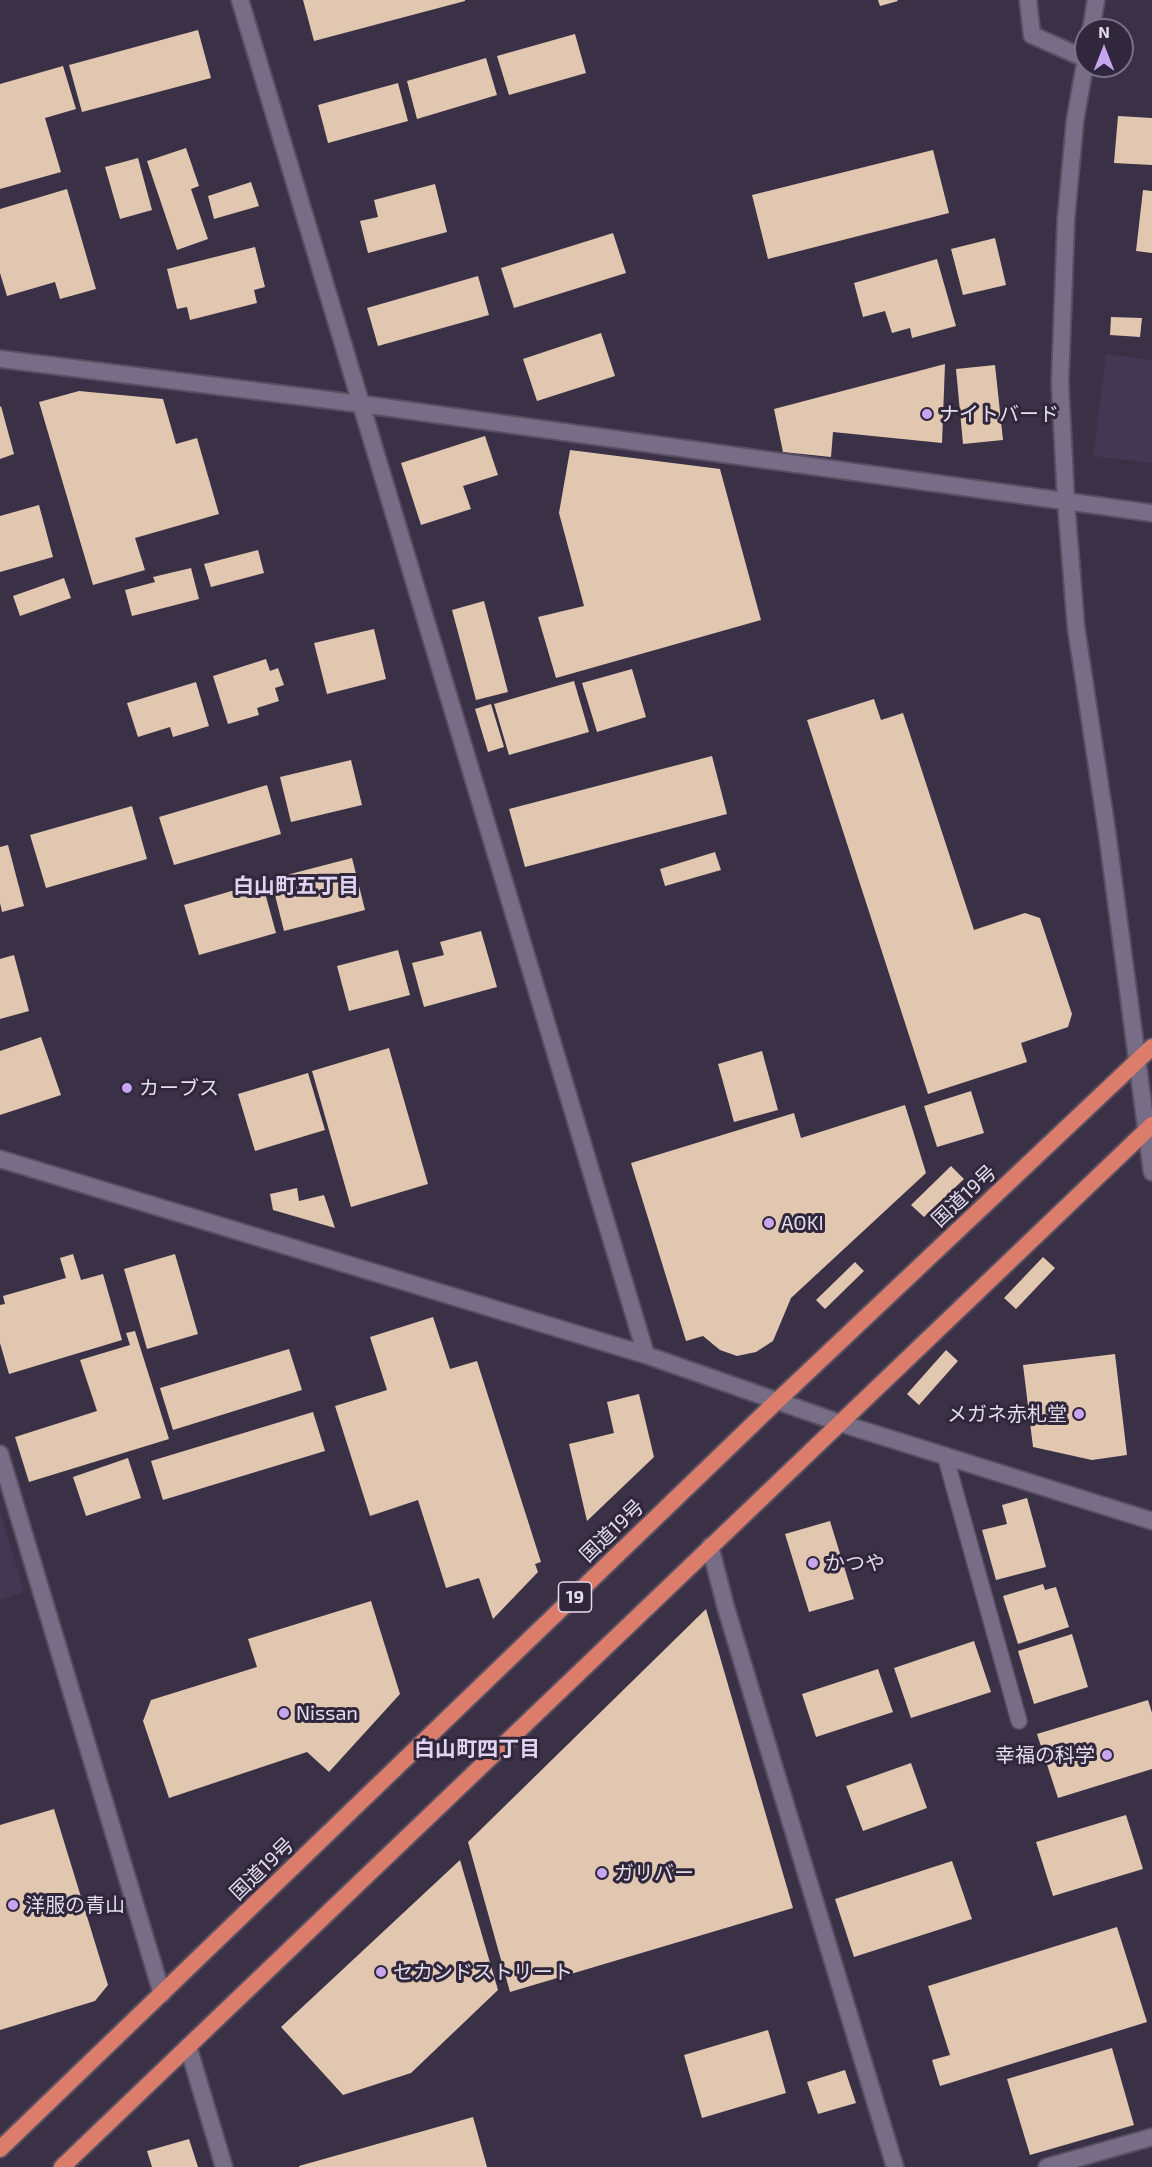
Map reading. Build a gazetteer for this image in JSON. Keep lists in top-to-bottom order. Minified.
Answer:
{"streets":{"highway":["国道19号","19"]},"districts":["白山町五丁目","白山町四丁目"],"places":["ナイトバード","カーブス","AOKI","メガネ赤札堂","かつや","Nissan","幸福の科学","ガリバー","洋服の青山","セカンドストリート"],"north":"top"}
